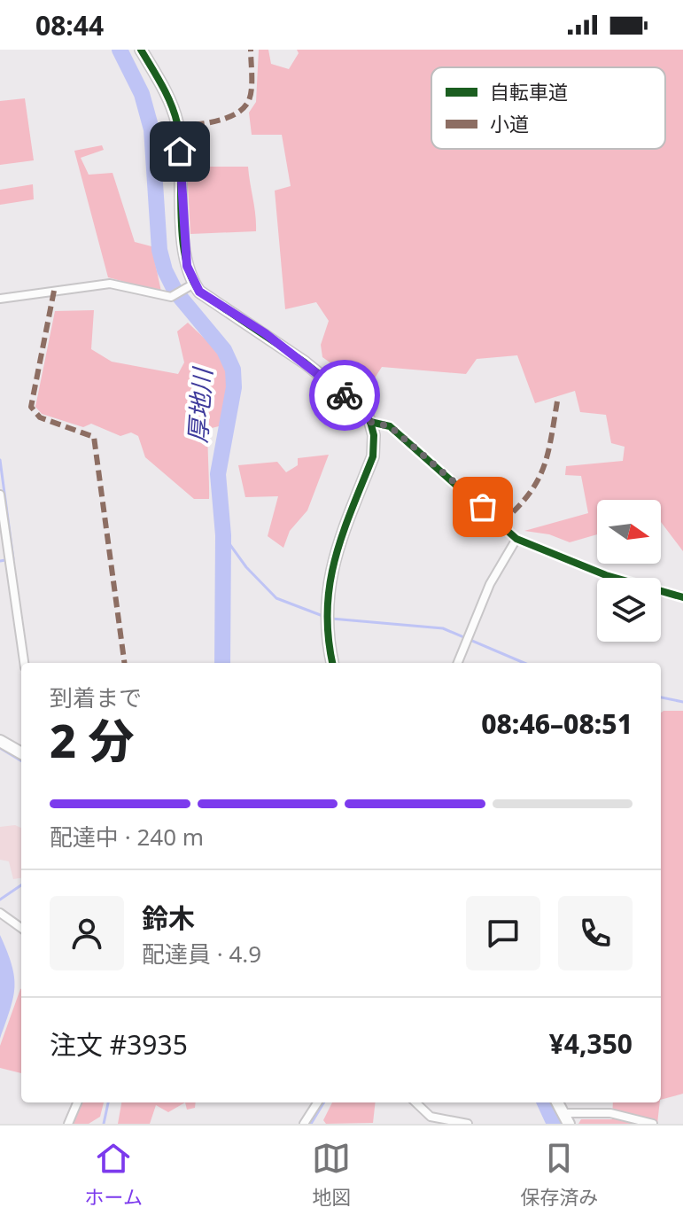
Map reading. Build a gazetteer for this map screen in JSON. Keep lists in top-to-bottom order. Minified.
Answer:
{"water":["厚地川"],"legend":["自転車道","小道"],"north":"right","page":{"status":"08:44","heading":["2 分","到着まで","08:46–08:51"],"panel":["鈴木","配達員 · 4.9","注文 #3935","¥4,350"],"bar":"配達中 · 240 m","tabs":["ホーム","地図","保存済み"]}}
